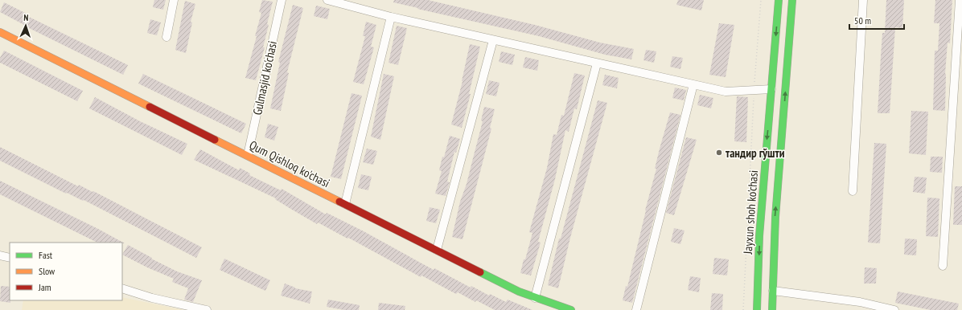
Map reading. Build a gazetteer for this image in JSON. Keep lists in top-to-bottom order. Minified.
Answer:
{"streets":{"main road":["Qum Qishloq ko'chasi","Jayxun shoh ko'chasi"],"street":["Gulmasjid ko'chasi"]},"crossings":[["Gulmasjid ko'chasi","Qum Qishloq ko'chasi"]],"places":["тандир гўшти"],"legend":["Fast","Slow","Jam"],"scale_bar":"50 m","north":"top"}
